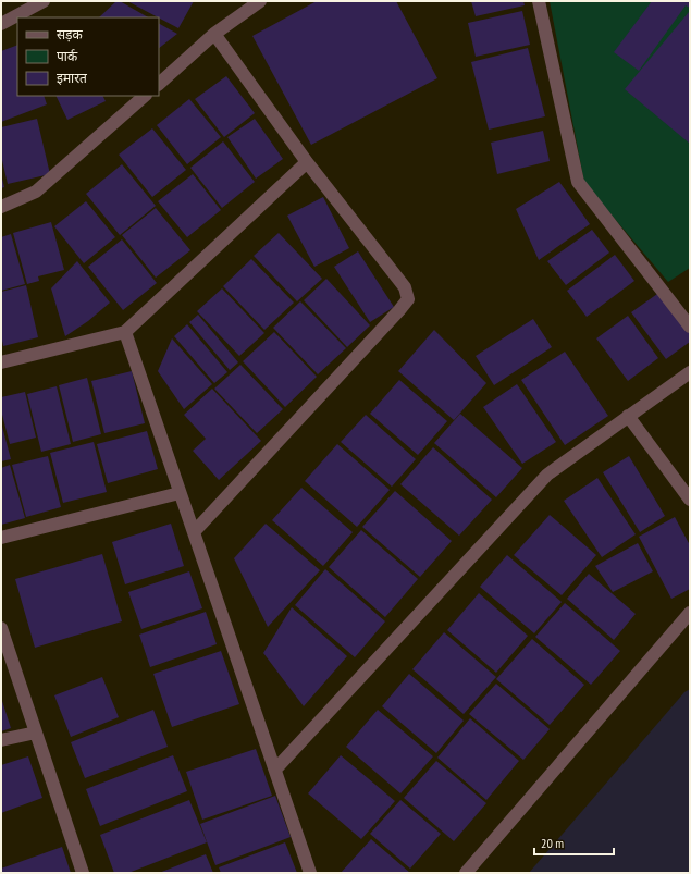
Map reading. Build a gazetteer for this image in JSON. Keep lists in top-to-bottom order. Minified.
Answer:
{"legend":["सड़क","पार्क","इमारत"],"scale_bar":"20 m"}
